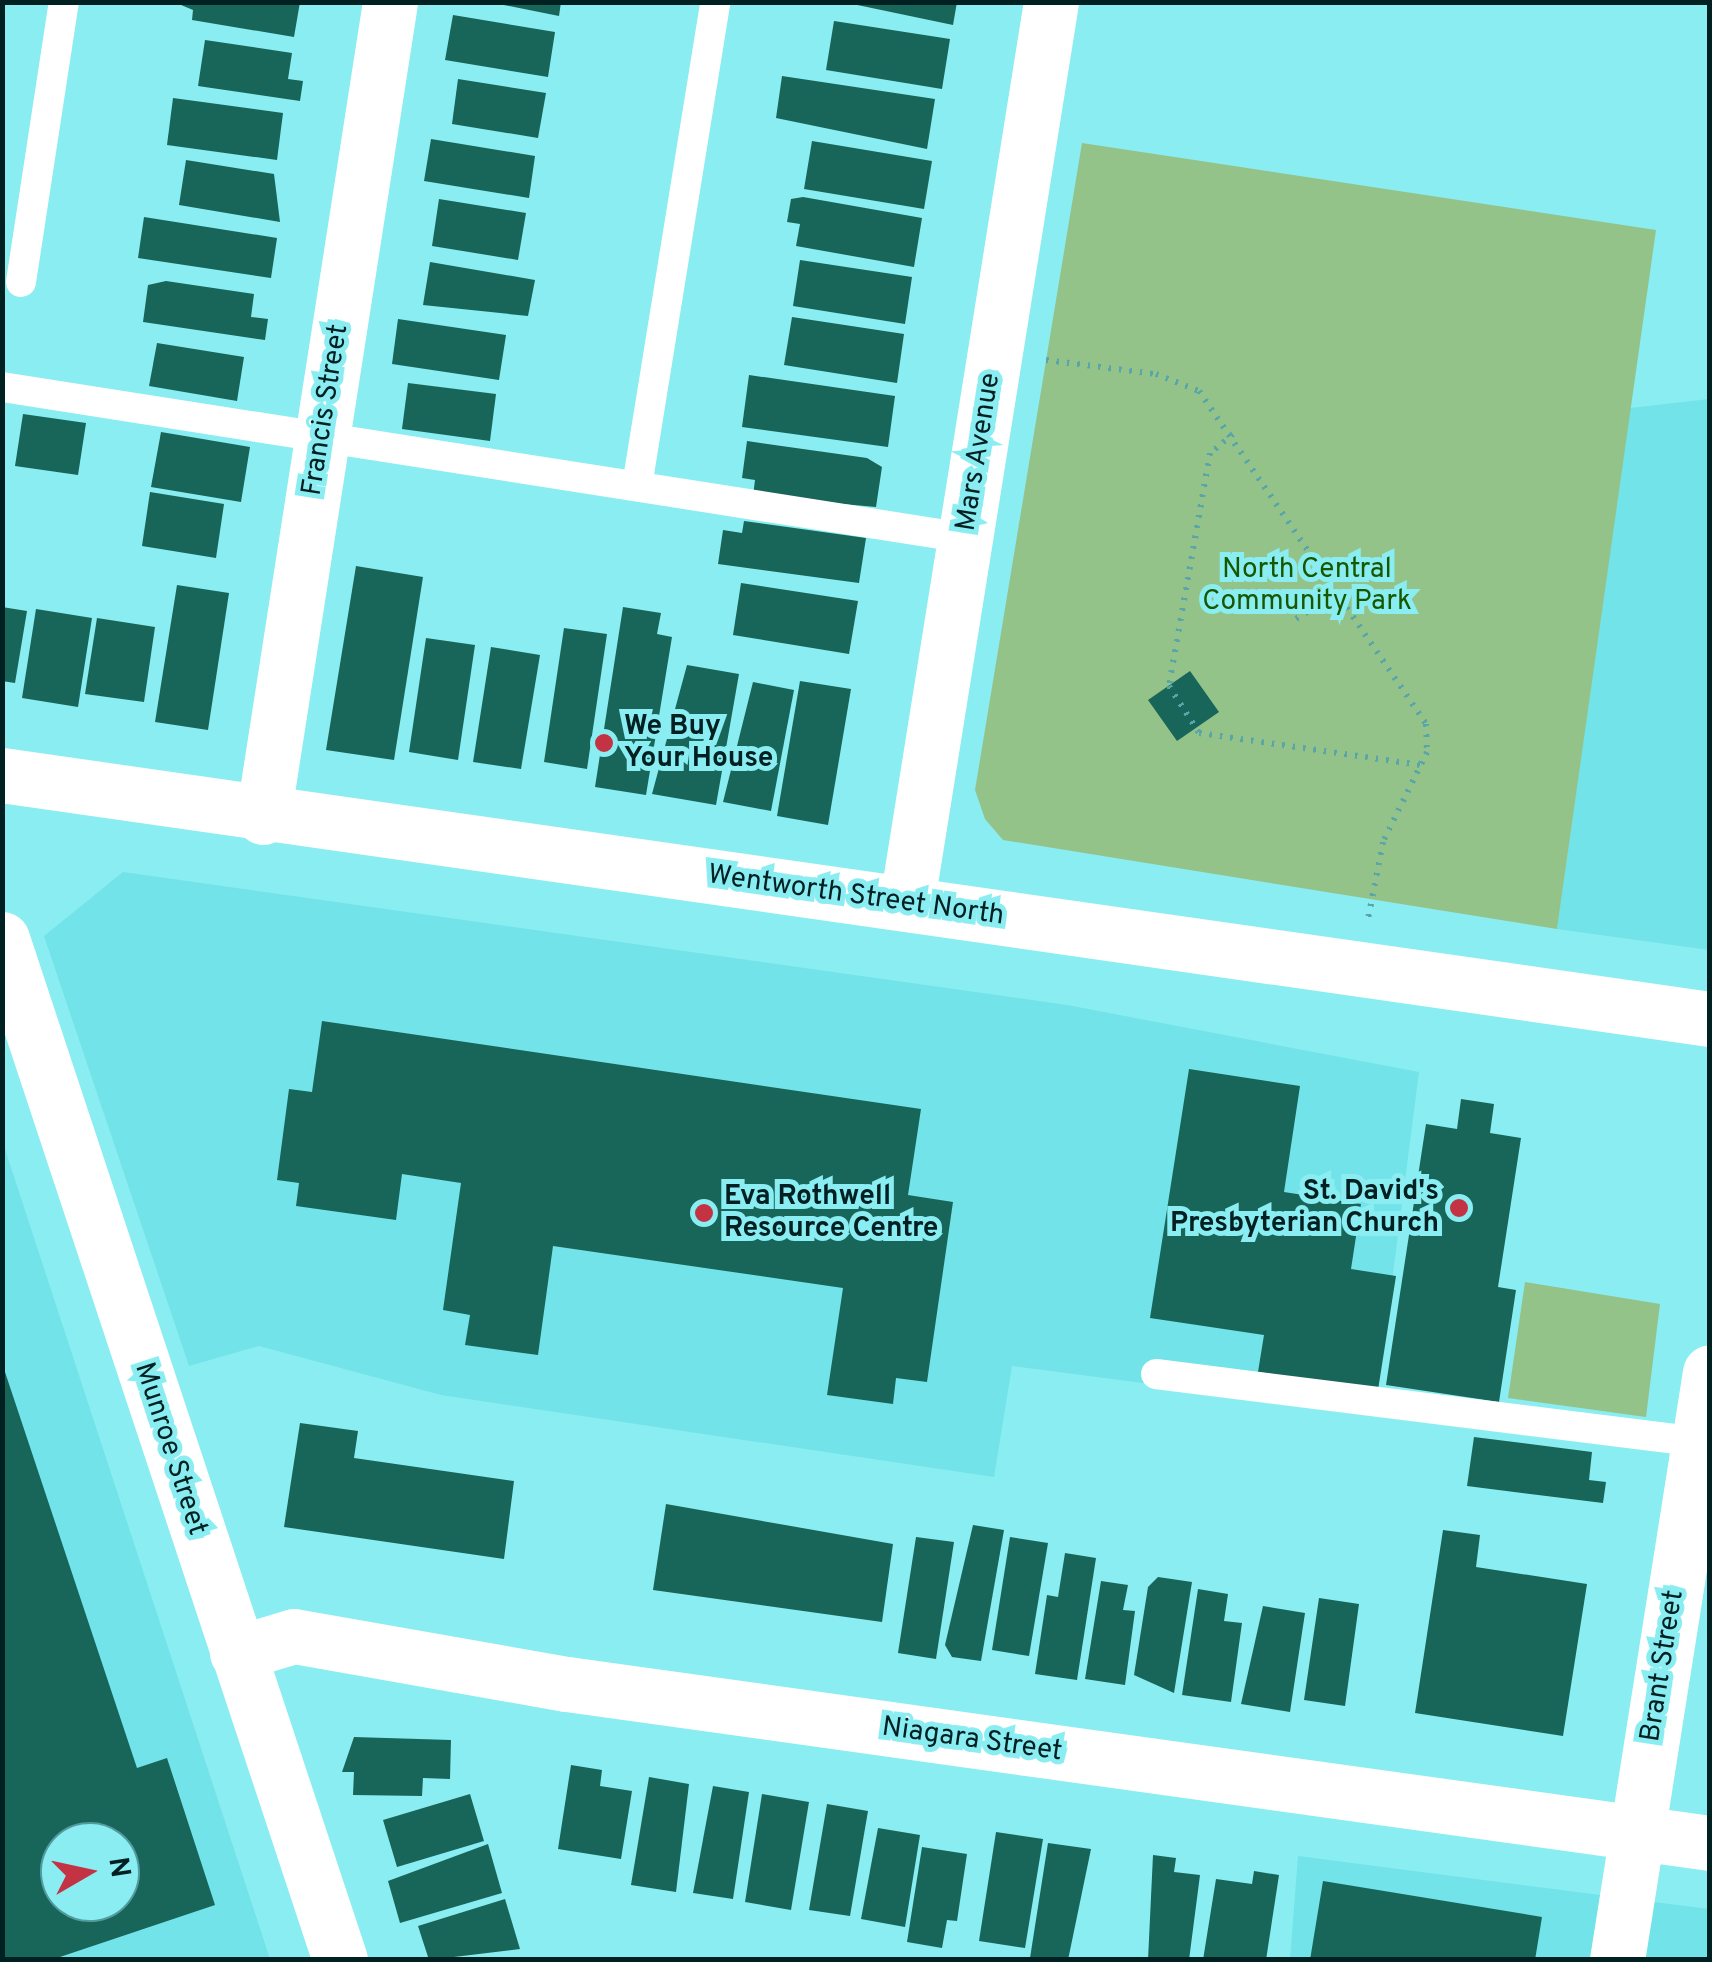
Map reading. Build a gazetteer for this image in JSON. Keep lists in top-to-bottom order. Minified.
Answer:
{"streets":{"street":["Francis Street","Mars Avenue","Wentworth Street North","Munroe Street","Brant Street","Niagara Street"]},"crossings":[["Francis Street","Wentworth Street North"],["Mars Avenue","Wentworth Street North"],["Munroe Street","Niagara Street"],["Brant Street","Niagara Street"]],"parks":["North Central Community Park"],"places":["We Buy Your House","St. David's Presbyterian Church","Eva Rothwell Resource Centre"],"north":"right"}
